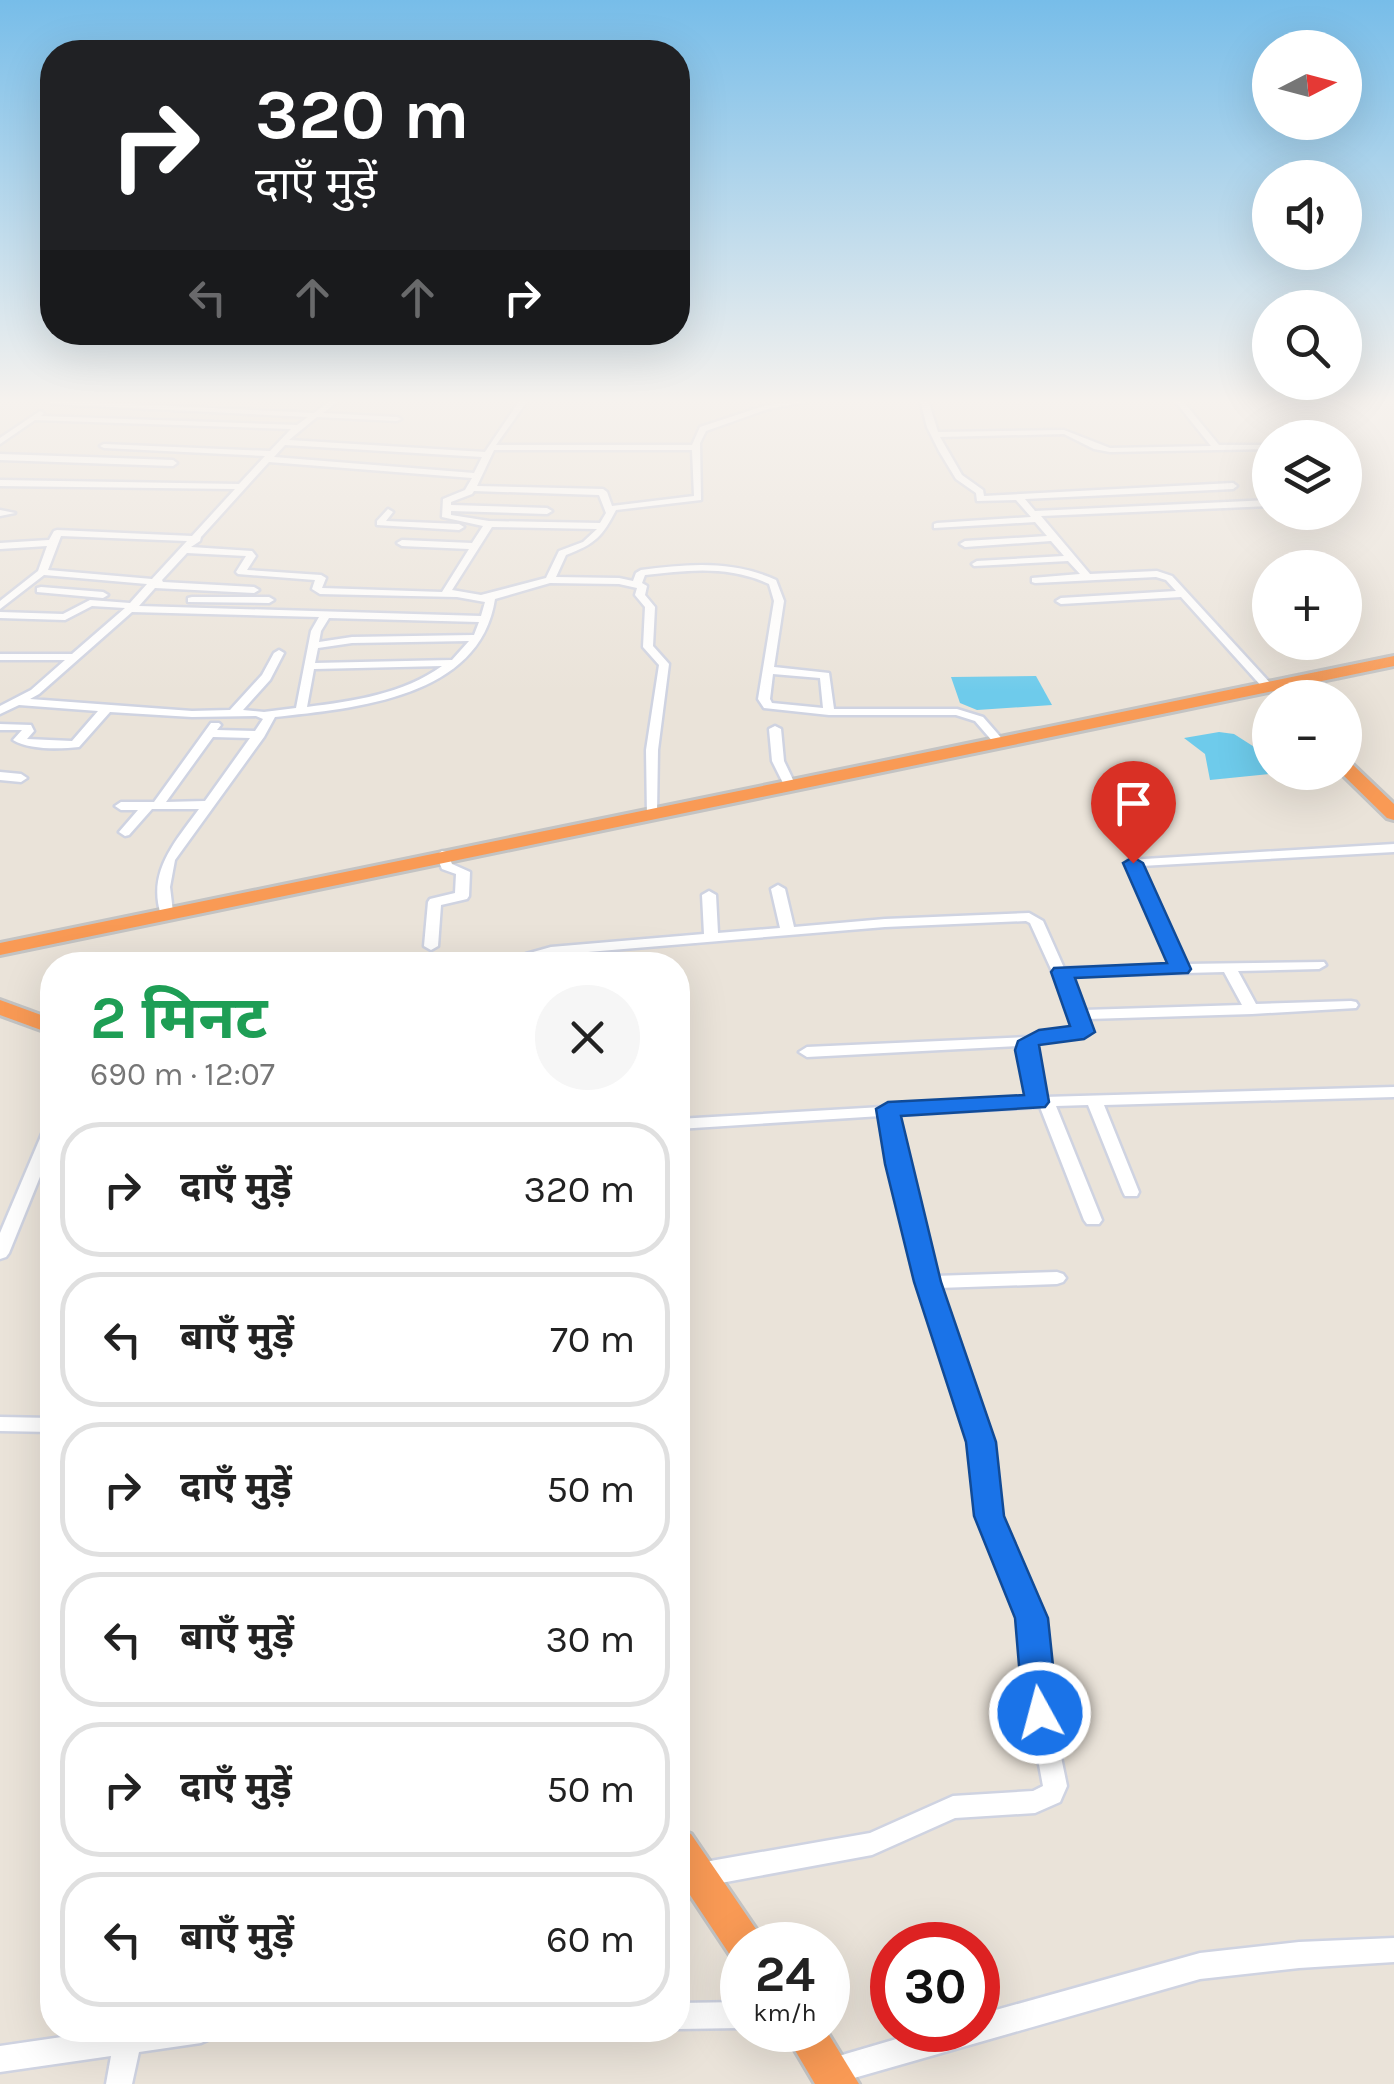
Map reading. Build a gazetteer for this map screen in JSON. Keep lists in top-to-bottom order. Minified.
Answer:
{"north":"right","page":{"map_buttons":["+","−"],"turn":["320 m","दाएँ मुड़ें"],"heading":["2 मिनट","690 m · 12:07"],"list":[{"name":"दाएँ मुड़ें","value":"320 m"},{"name":"बाएँ मुड़ें","value":"70 m"},{"name":"दाएँ मुड़ें","value":"50 m"},{"name":"बाएँ मुड़ें","value":"30 m"},{"name":"दाएँ मुड़ें","value":"50 m"},{"name":"बाएँ मुड़ें","value":"60 m"}],"speed":"24 km/h","limit":"30"}}
